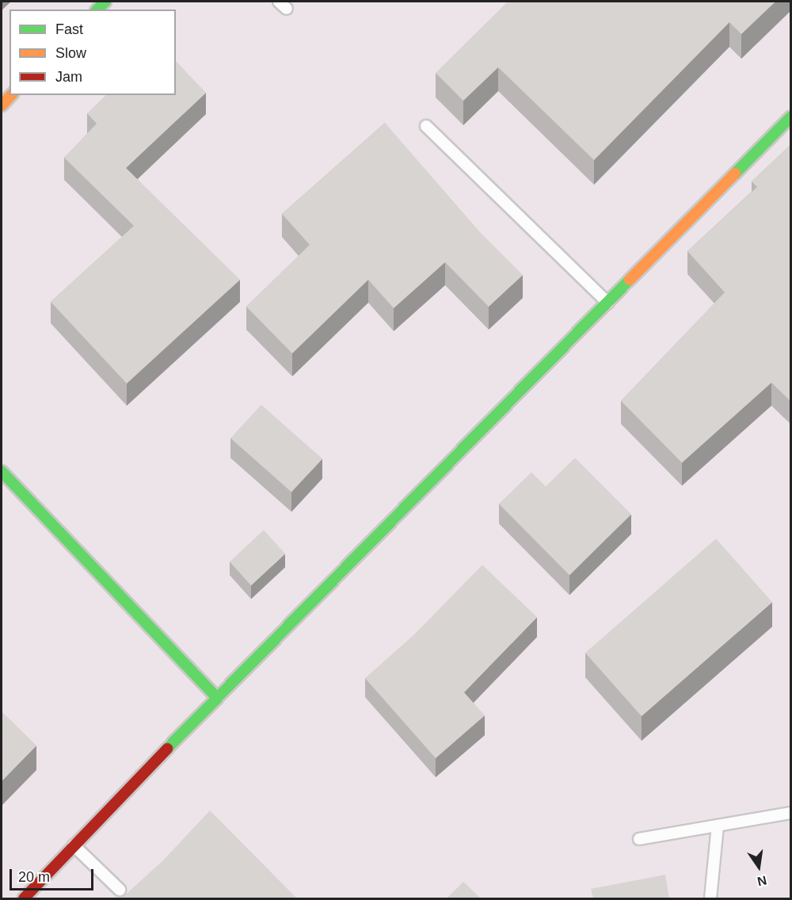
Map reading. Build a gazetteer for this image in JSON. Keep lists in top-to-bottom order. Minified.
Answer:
{"legend":["Fast","Slow","Jam"],"scale_bar":"20 m","north":"bottom"}
